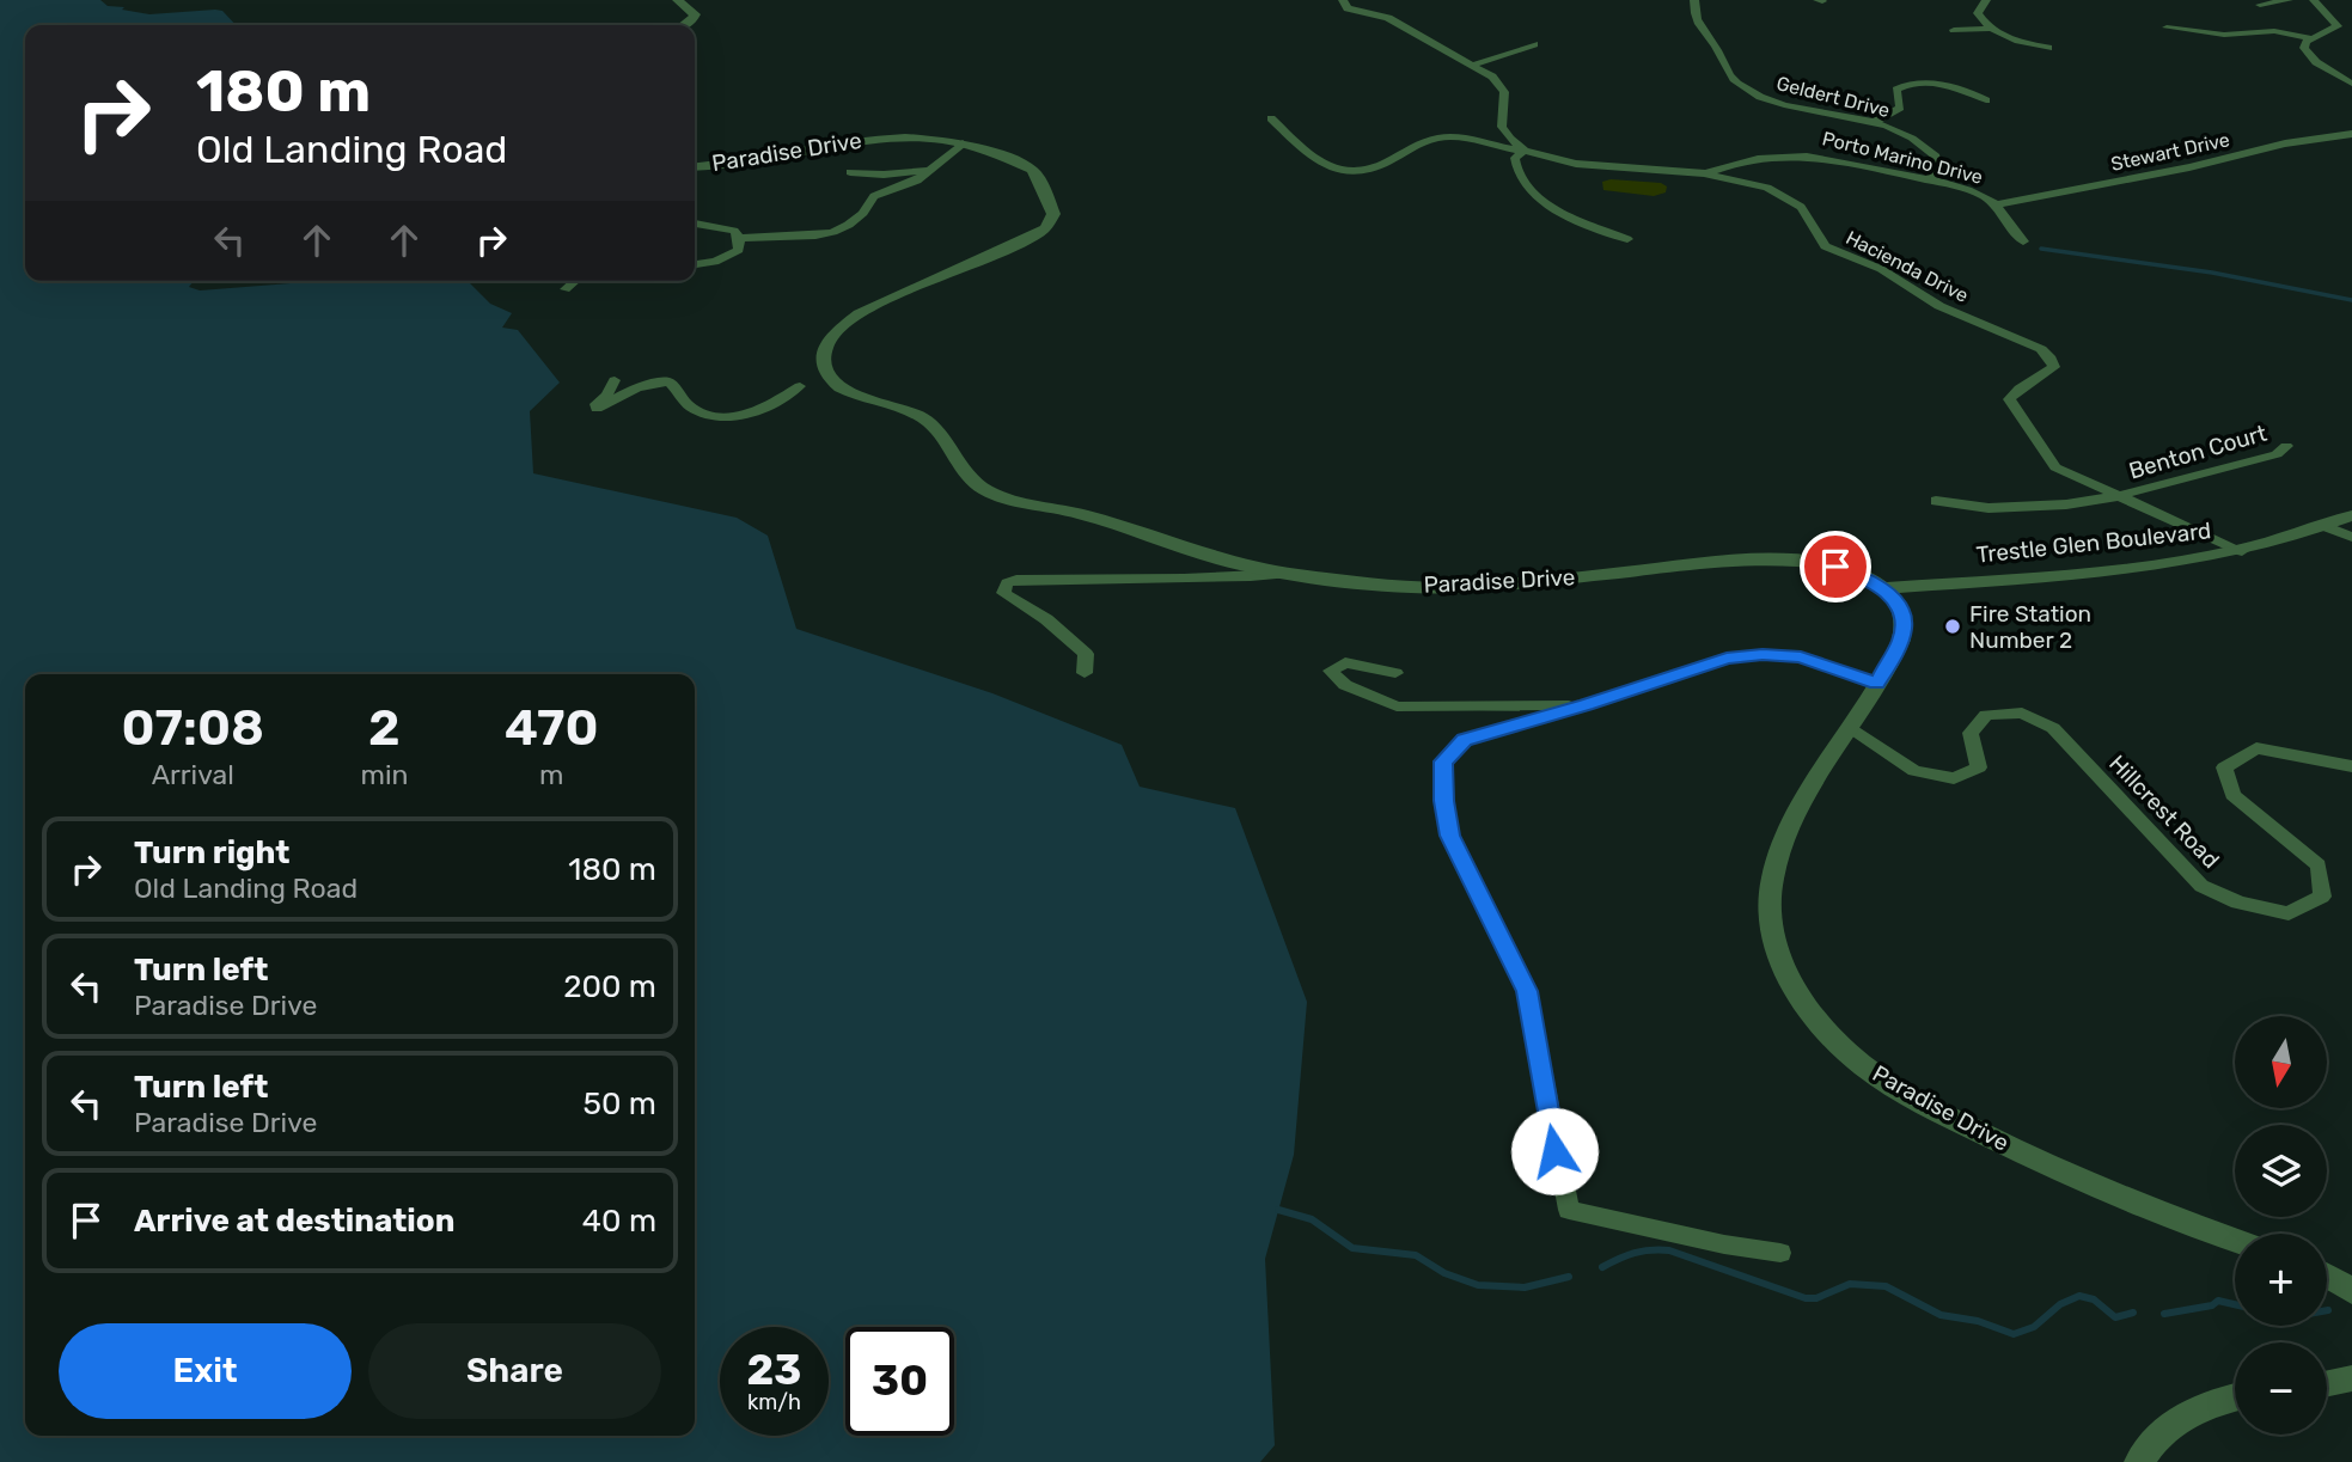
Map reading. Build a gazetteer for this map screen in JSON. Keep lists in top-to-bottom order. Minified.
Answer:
{"streets":{"street":["Geldert Drive","Paradise Drive","Stewart Drive","Porto Marino Drive","Hacienda Drive","Benton Court","Trestle Glen Boulevard","Hillcrest Road"]},"crossings":[["Geldert Drive","Porto Marino Drive"],["Paradise Drive","Trestle Glen Boulevard"],["Paradise Drive","Hillcrest Road"],["Stewart Drive","Porto Marino Drive"],["Porto Marino Drive","Hacienda Drive"],["Hacienda Drive","Benton Court"],["Hacienda Drive","Trestle Glen Boulevard"]],"places":["Fire Station Number 2"],"north":"bottom","page":{"turn":["180 m","Old Landing Road"],"eta":["07:08","Arrival","2","min","470","m"],"list":[{"name":"Turn right","note":"Old Landing Road","value":"180 m"},{"name":"Turn left","note":"Paradise Drive","value":"200 m"},{"name":"Turn left","note":"Paradise Drive","value":"50 m"},{"name":"Arrive at destination","value":"40 m"}],"map_buttons":["+","−"],"buttons":["Exit","Share"],"speed":"23 km/h","limit":"30"}}
